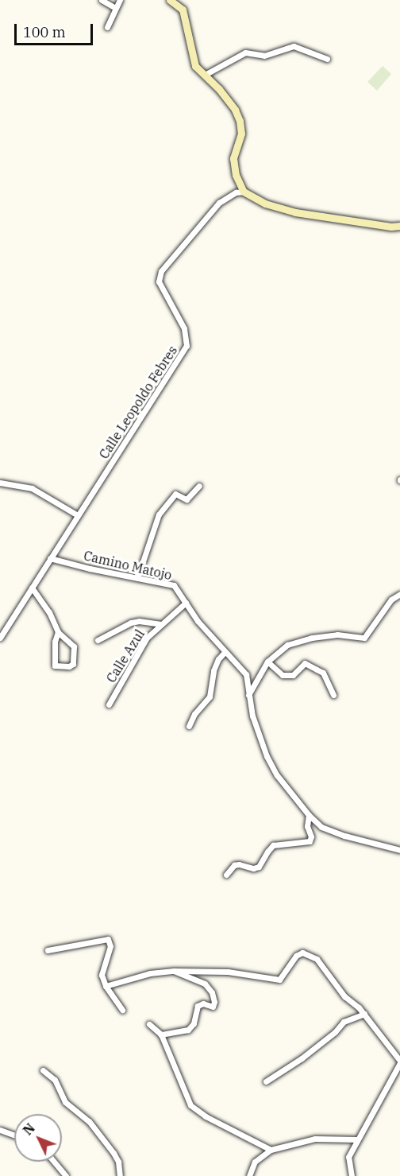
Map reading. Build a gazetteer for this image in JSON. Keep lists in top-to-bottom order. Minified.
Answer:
{"streets":{"street":["Calle Leopoldo Febres","Camino Matojo","Calle Azul"]},"crossings":[["Calle Leopoldo Febres","Camino Matojo"],["Camino Matojo","Calle Azul"]],"scale_bar":"100 m","north":"top left"}
